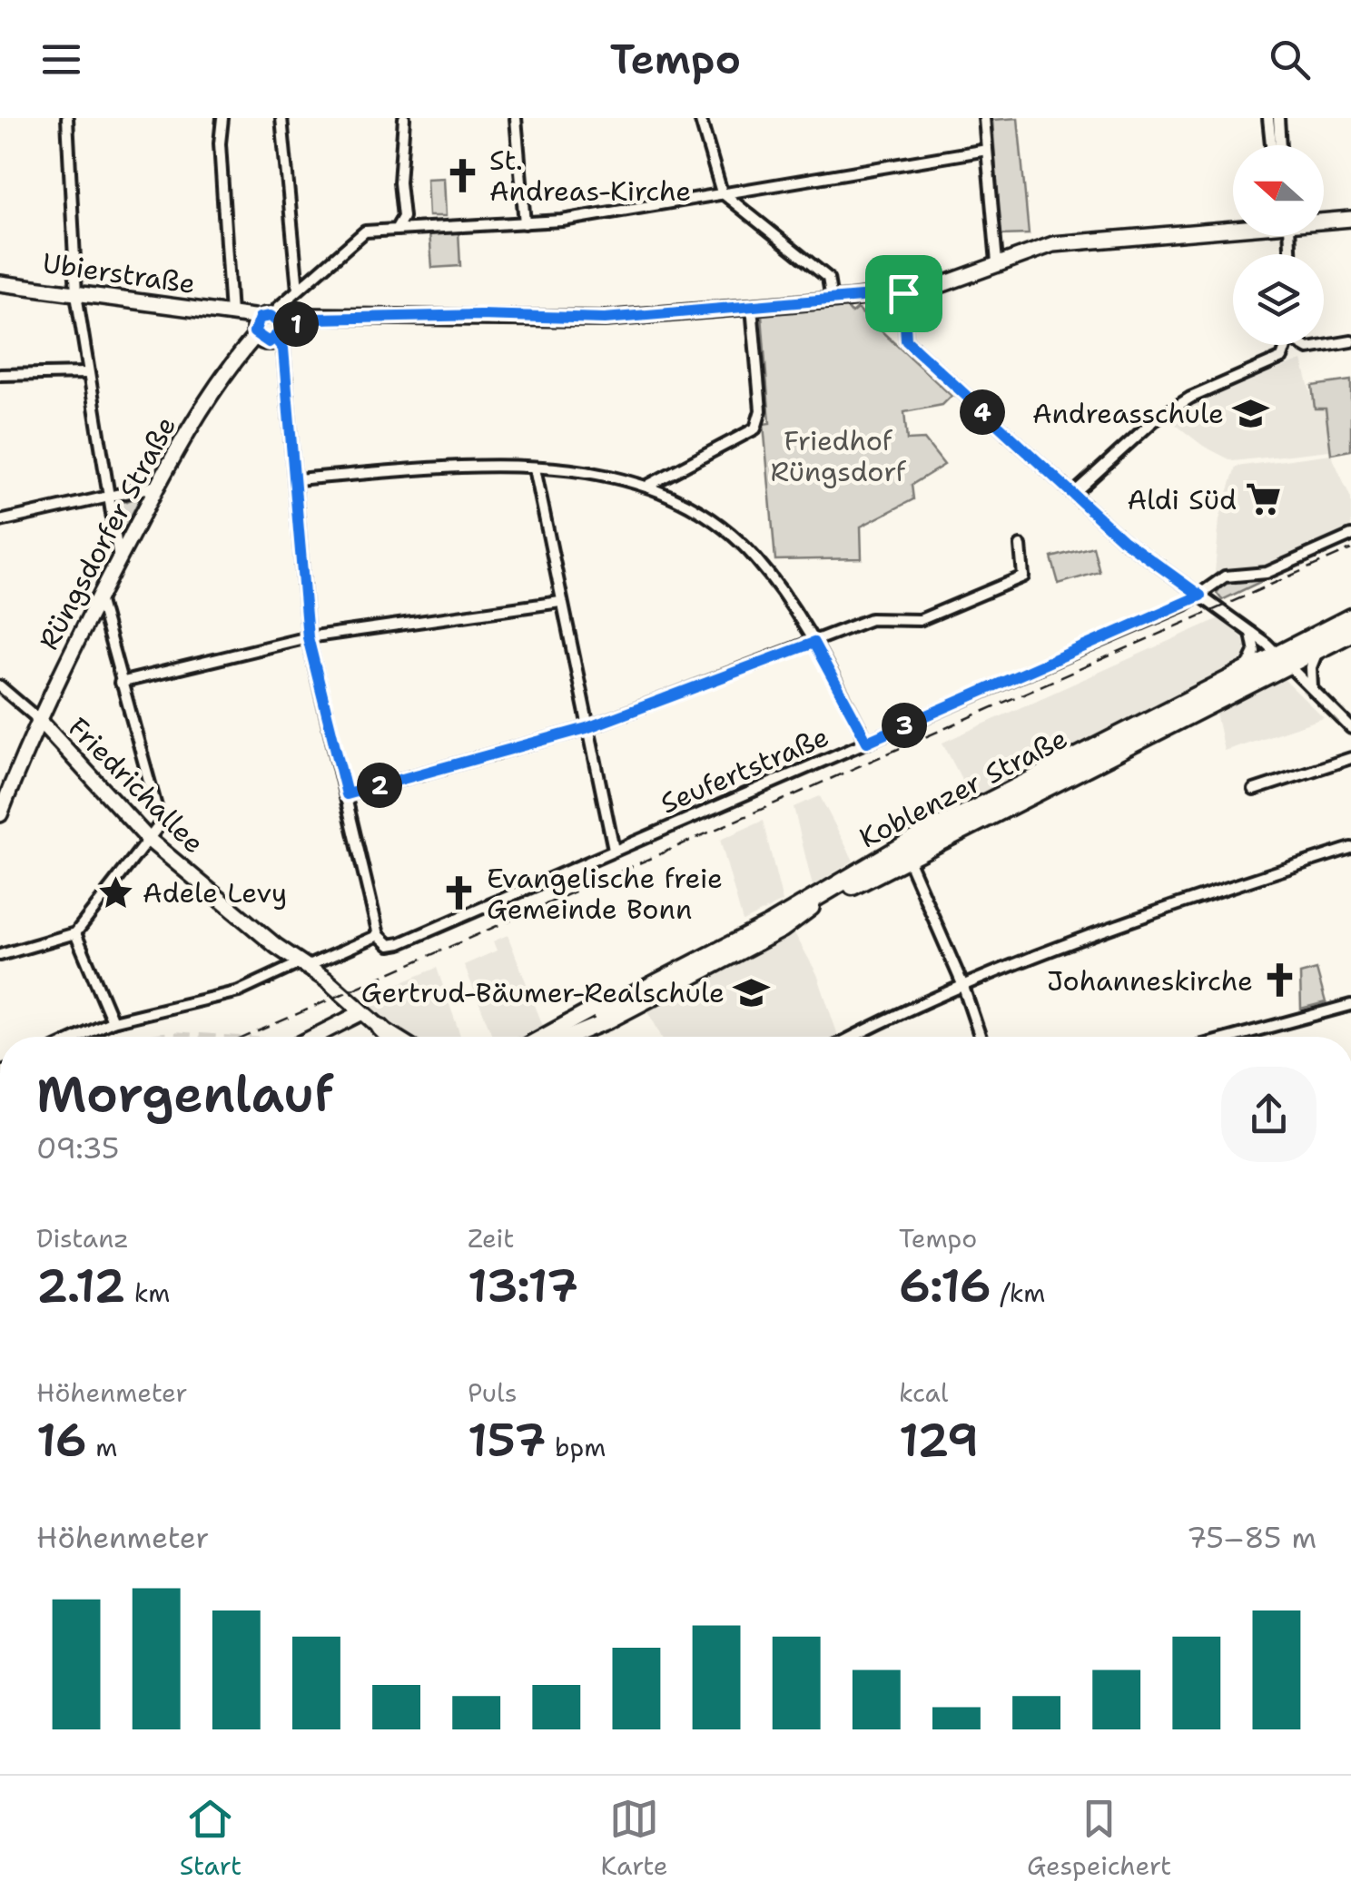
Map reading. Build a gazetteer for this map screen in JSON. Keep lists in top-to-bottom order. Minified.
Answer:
{"streets":{"main road":["Ubierstraße","Rüngsdorfer Straße","Friedrichallee","Koblenzer Straße"],"street":["Seufertstraße"]},"crossings":[["Ubierstraße","Rüngsdorfer Straße"],["Rüngsdorfer Straße","Friedrichallee"],["Seufertstraße","Friedrichallee"]],"parks":["Friedhof Rüngsdorf"],"places":{"church":["St. Andreas-Kirche","Evangelische freie Gemeinde Bonn","Johanneskirche"],"school or university":["Andreasschule","Gertrud-Bäumer-Realschule"],"supermarket":["Aldi Süd"],"place":["Adele Levy"]},"north":"left","page":{"header":"Tempo","pins":["1","4","3","2"],"heading":["Morgenlauf","09:35"],"stats":[["Distanz","2.12 km"],["Zeit","13:17"],["Tempo","6:16 /km"],["Höhenmeter","16 m"],["Puls","157 bpm"],["kcal","129"]],"chart":["Höhenmeter","75–85 m"],"tabs":["Start","Karte","Gespeichert"]}}
